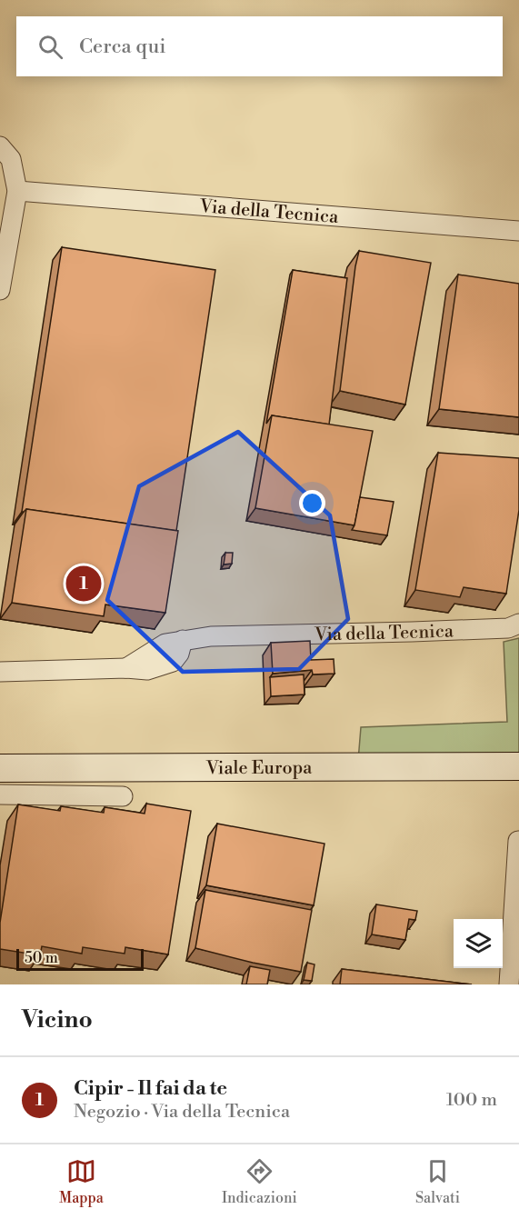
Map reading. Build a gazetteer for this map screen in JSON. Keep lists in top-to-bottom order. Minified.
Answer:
{"streets":{"main road":["Viale Europa"],"street":["Via della Tecnica"]},"scale_bar":"50 m","page":{"search":"Cerca qui","pins":"1","scale":"50 m","heading":"Vicino","list":[{"mark":"1","name":"Cipir - Il fai da te","note":"Negozio · Via della Tecnica","value":"100 m"}],"nav":["Mappa","Indicazioni","Salvati"]}}
